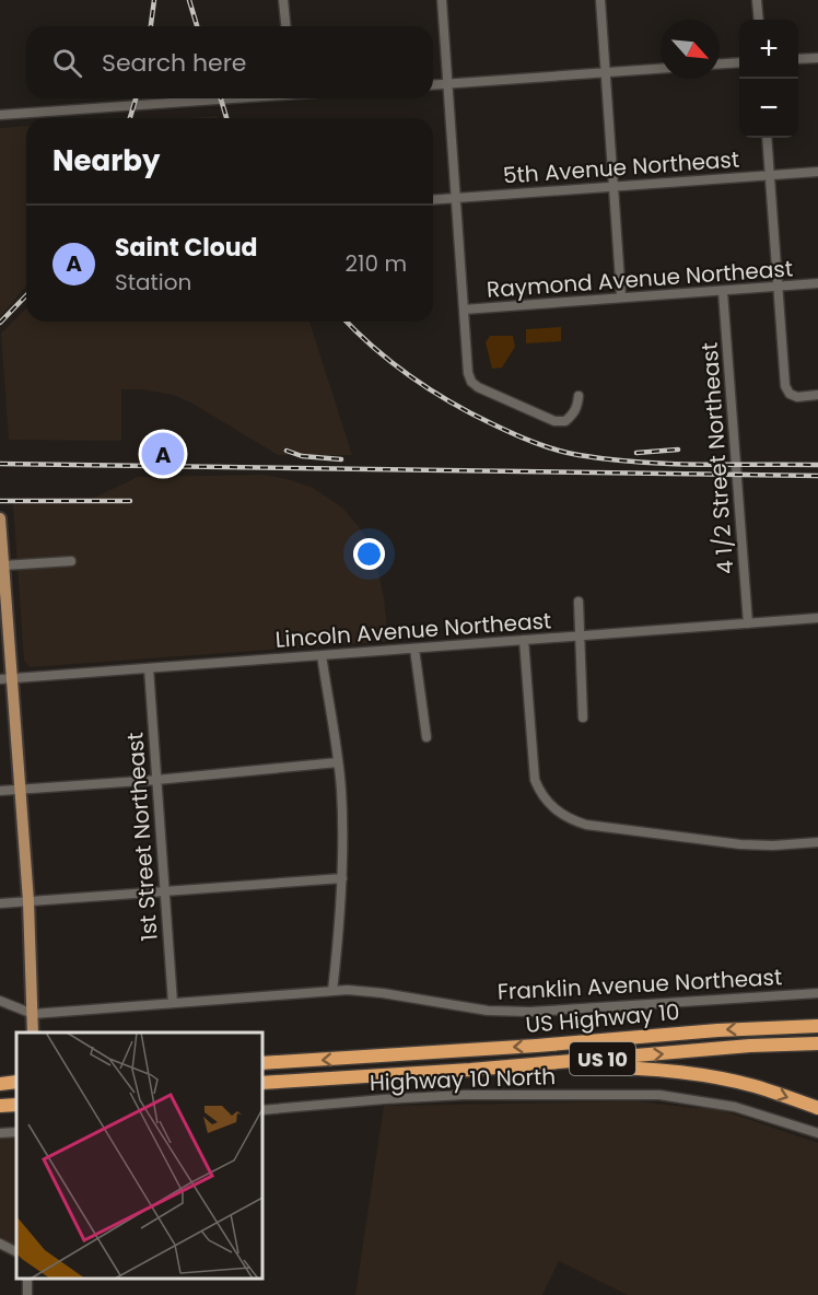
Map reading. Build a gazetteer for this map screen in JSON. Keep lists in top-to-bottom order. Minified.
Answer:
{"streets":{"highway":["US Highway 10","US 10"],"street":["5th Avenue Northeast","Raymond Avenue Northeast","4 1/2 Street Northeast","Lincoln Avenue Northeast","1st Street Northeast","Franklin Avenue Northeast","Highway 10 North"]},"crossings":[["Raymond Avenue Northeast","4 1/2 Street Northeast"],["4 1/2 Street Northeast","Lincoln Avenue Northeast"],["Lincoln Avenue Northeast","1st Street Northeast"],["1st Street Northeast","Franklin Avenue Northeast"]],"north":"bottom right","page":{"map_buttons":["+","−"],"search":"Search here","heading":"Nearby","list":[{"mark":"A","name":"Saint Cloud","note":"Station","value":"210 m"}],"pins":"A"}}
